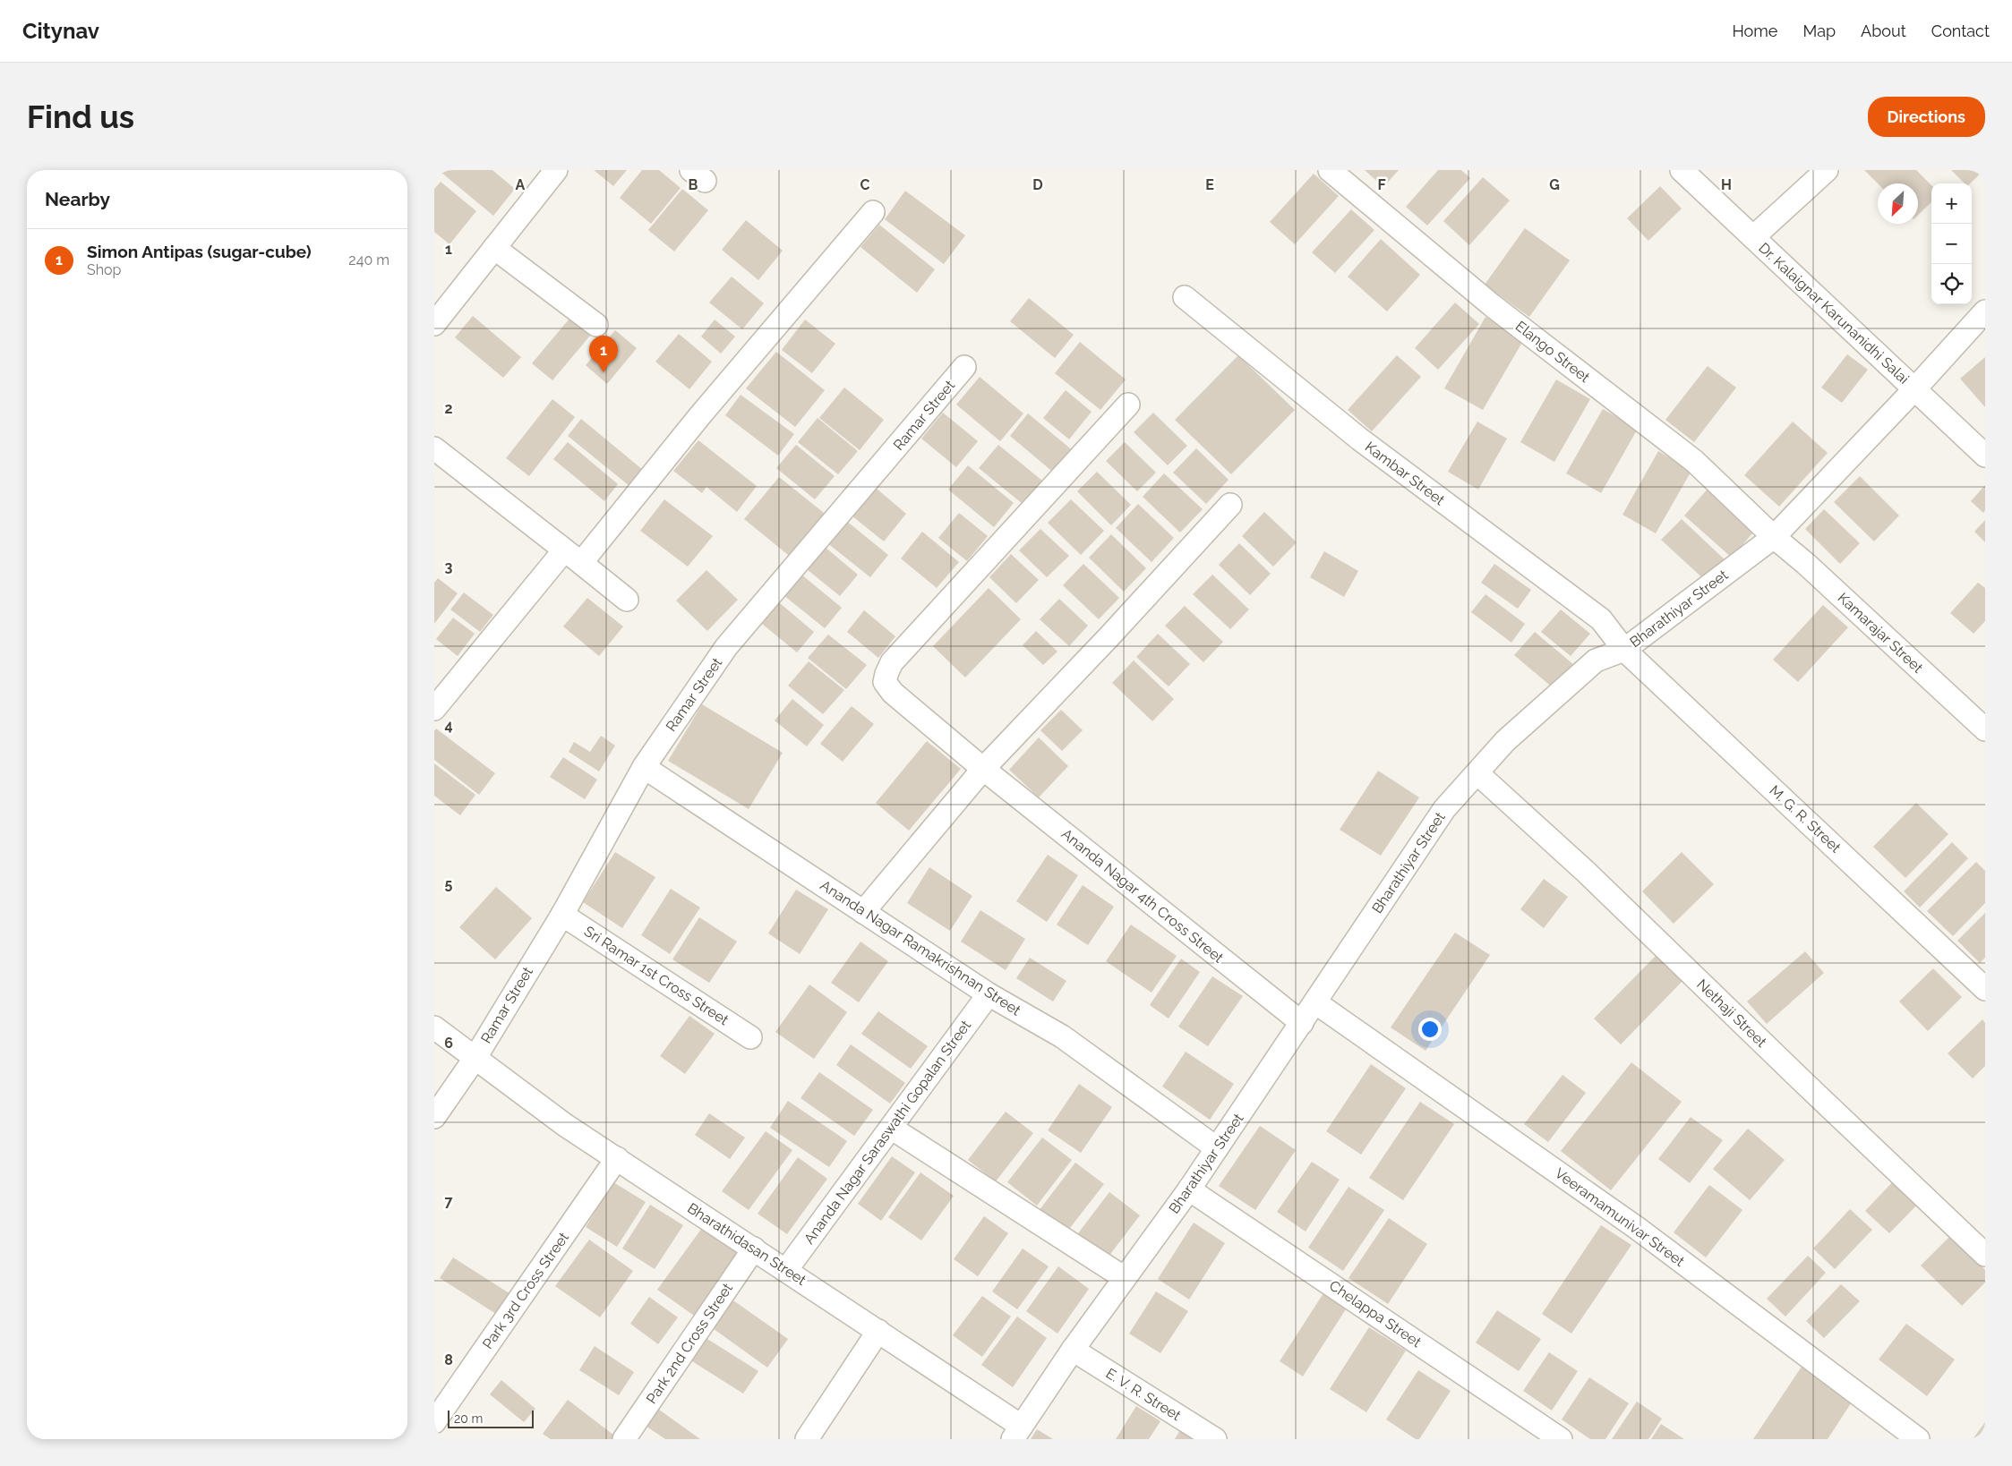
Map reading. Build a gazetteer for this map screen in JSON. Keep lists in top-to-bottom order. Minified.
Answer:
{"streets":{"street":["Dr. Kalaignar Karunanidhi Salai","Elango Street","Ramar Street","Kambar Street","Bharathiyar Street","Kamarajar Street","M. G. R. Street","Ananda Nagar 4th Cross Street","Ananda Nagar Ramakrishnan Street","Sri Ramar 1st Cross Street","Nethaji Street","Ananda Nagar Saraswathi Gopalan Street","Veeramamunivar Street","Bharathidasan Street","Park 3rd Cross Street","Chelappa Street","Park 2nd Cross Street","E. V. R. Street"]},"crossings":[["Dr. Kalaignar Karunanidhi Salai","Bharathiyar Street"],["Elango Street","Bharathiyar Street"],["Elango Street","Kamarajar Street"],["Ramar Street","Ananda Nagar Ramakrishnan Street"],["Ramar Street","Sri Ramar 1st Cross Street"],["Ramar Street","Bharathidasan Street"],["Kambar Street","Bharathiyar Street"],["Kambar Street","M. G. R. Street"],["Bharathiyar Street","Kamarajar Street"],["Bharathiyar Street","M. G. R. Street"],["Bharathiyar Street","Ananda Nagar 4th Cross Street"],["Bharathiyar Street","Ananda Nagar Ramakrishnan Street"],["Bharathiyar Street","Nethaji Street"],["Bharathiyar Street","Veeramamunivar Street"],["Bharathiyar Street","Bharathidasan Street"],["Bharathiyar Street","Chelappa Street"],["Bharathiyar Street","E. V. R. Street"],["Ananda Nagar Ramakrishnan Street","Ananda Nagar Saraswathi Gopalan Street"],["Ananda Nagar Saraswathi Gopalan Street","Bharathidasan Street"],["Bharathidasan Street","Park 3rd Cross Street"],["Bharathidasan Street","Park 2nd Cross Street"]],"scale_bar":"20 m","north":"bottom left","page":{"header":"Citynav","nav":["Home","Map","About","Contact"],"buttons":"Directions","title":"Find us","heading":"Nearby","map_buttons":["+","−"],"list":[{"mark":"1","name":"Simon Antipas (sugar-cube)","note":"Shop","value":"240 m"}],"pins":"1","scale":"20 m"},"grid":{"columns":["A","B","C","D","E","F","G","H"],"rows":["1","2","3","4","5","6","7","8"]}}
